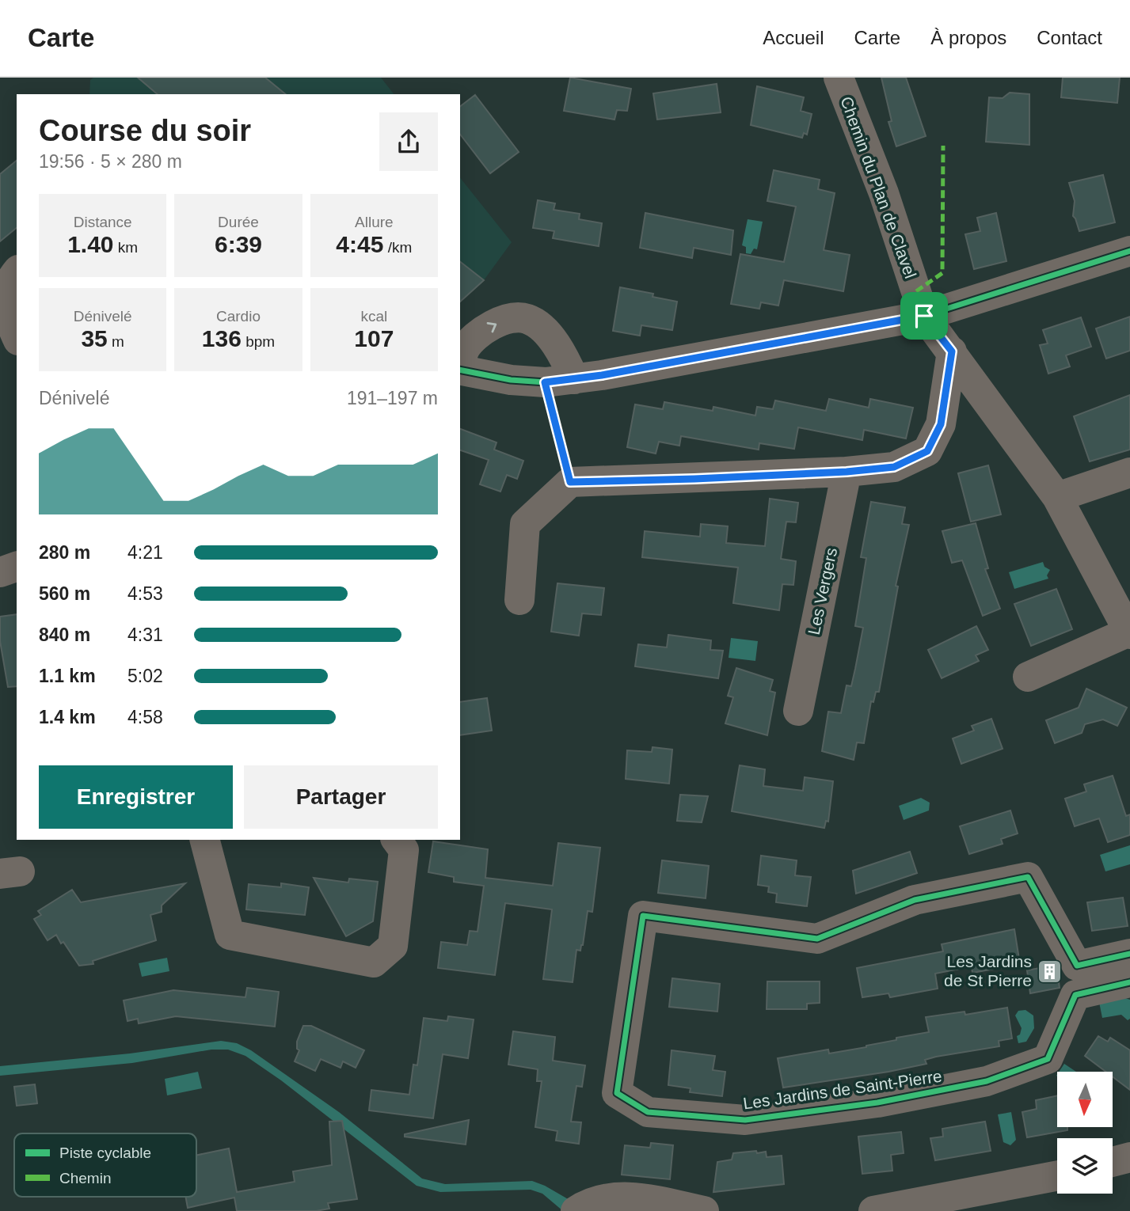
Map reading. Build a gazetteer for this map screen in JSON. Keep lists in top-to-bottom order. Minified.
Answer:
{"streets":{"street":["Chemin du Plan de Clavel","Les Vergers","Les Jardins de Saint-Pierre"]},"places":{"building":["Les Jardins de St Pierre"]},"legend":["Piste cyclable","Chemin"],"north":"bottom","page":{"header":"Carte","nav":["Accueil","Carte","À propos","Contact"],"heading":["Course du soir","19:56 · 5 × 280 m"],"stats":[["Distance","1.40 km"],["Durée","6:39"],["Allure","4:45 /km"],["Dénivelé","35 m"],["Cardio","136 bpm"],["kcal","107"]],"chart":["Dénivelé","191–197 m"],"list":[{"name":"280 m","note":"4:21"},{"name":"560 m","note":"4:53"},{"name":"840 m","note":"4:31"},{"name":"1.1 km","note":"5:02"},{"name":"1.4 km","note":"4:58"}],"buttons":["Enregistrer","Partager"]}}
